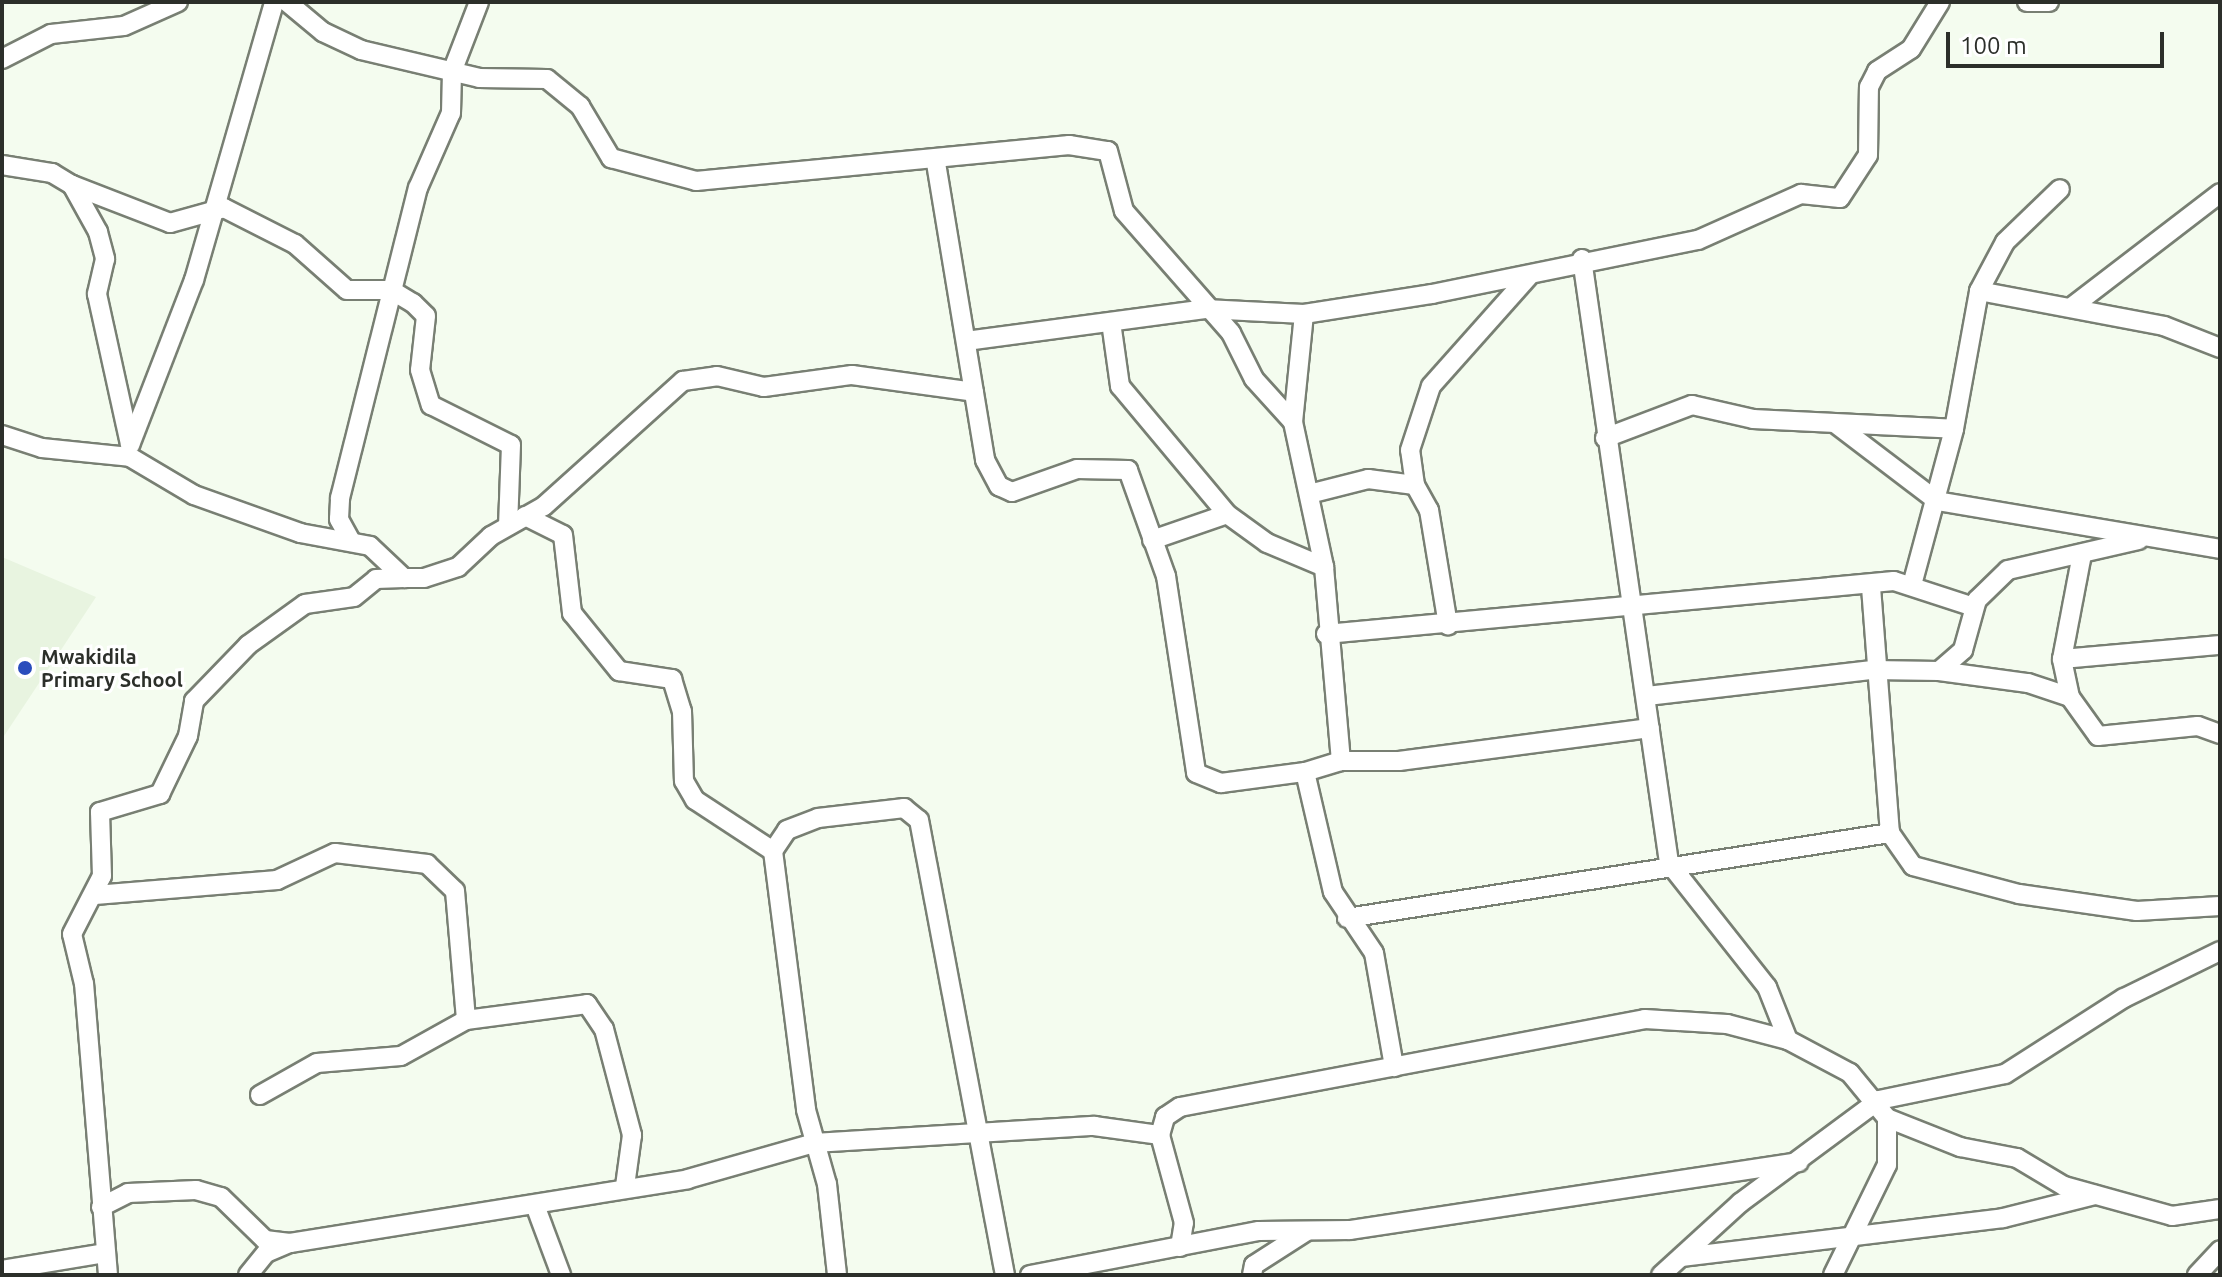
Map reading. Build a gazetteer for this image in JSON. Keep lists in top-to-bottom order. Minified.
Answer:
{"places":["Mwakidila Primary School"],"scale_bar":"100 m"}
